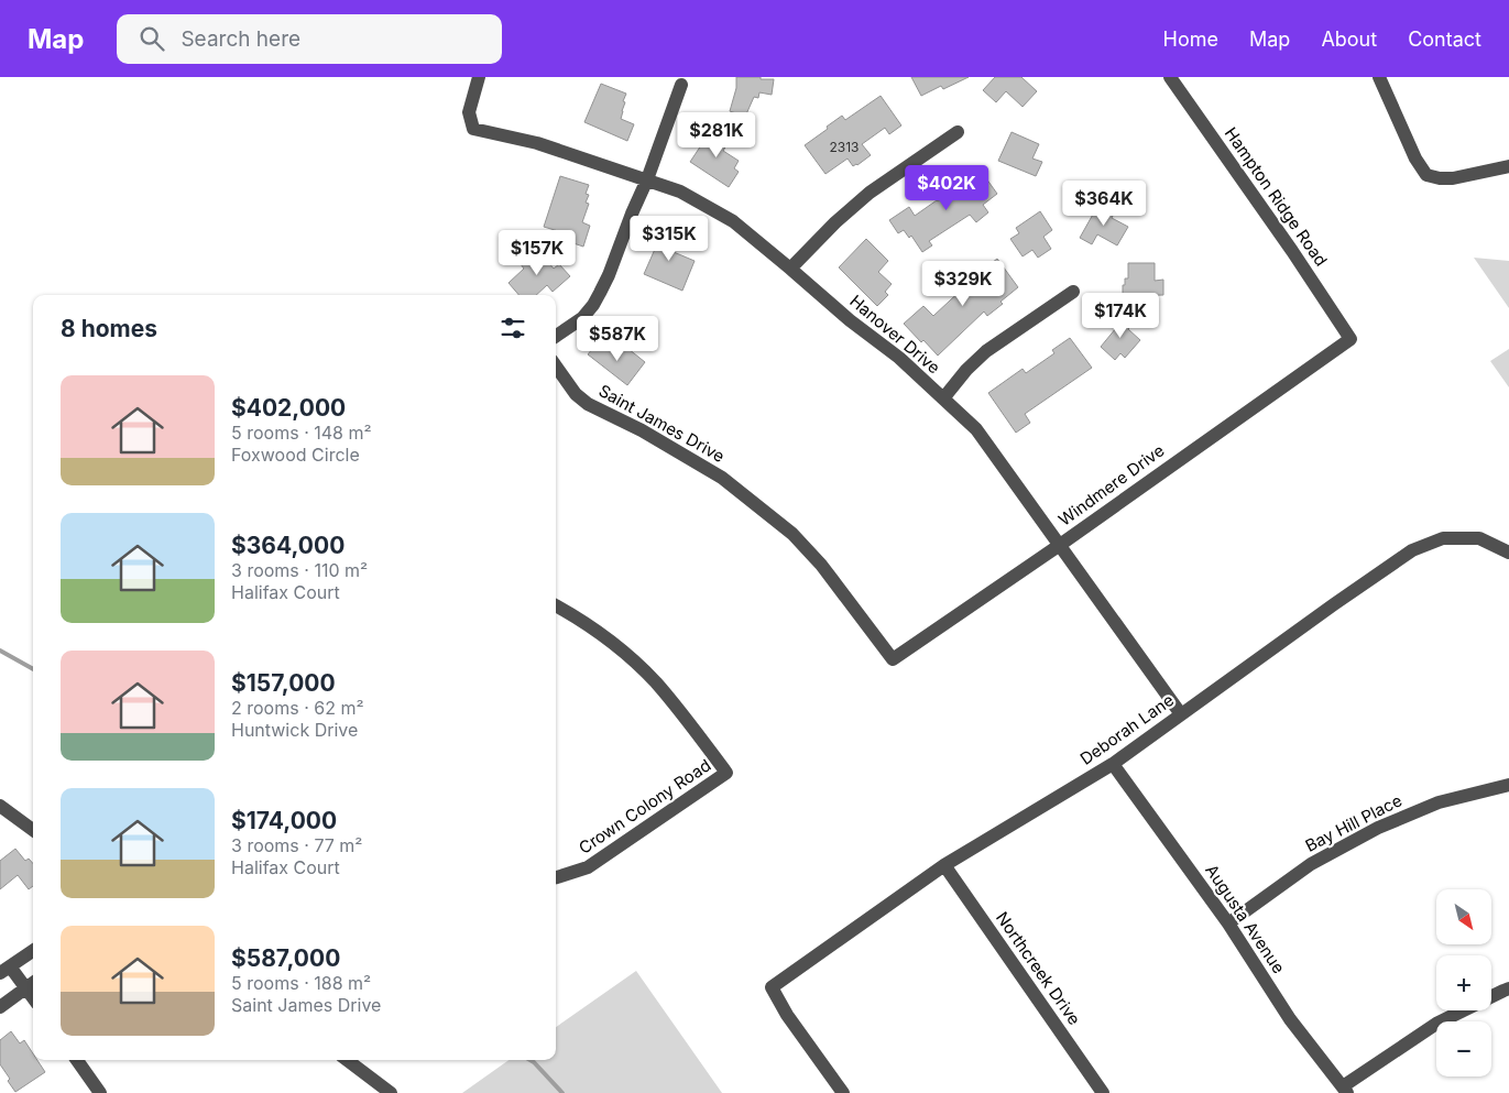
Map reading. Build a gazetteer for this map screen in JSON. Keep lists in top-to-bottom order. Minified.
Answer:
{"streets":{"street":["Hampton Ridge Road","Hanover Drive","Saint James Drive","Windmere Drive","Deborah Lane","Crown Colony Road","Bay Hill Place","Augusta Avenue","Northcreek Drive"]},"crossings":[["Hampton Ridge Road","Windmere Drive"],["Hanover Drive","Windmere Drive"],["Hanover Drive","Deborah Lane"],["Saint James Drive","Windmere Drive"],["Deborah Lane","Augusta Avenue"],["Deborah Lane","Northcreek Drive"],["Bay Hill Place","Augusta Avenue"]],"house_numbers":["2313"],"north":"bottom right","page":{"header":"Map","search":"Search here","nav":["Home","Map","About","Contact"],"price":["$281K","$402K","$364K","$315K","$157K","$329K","$174K","$587K"],"heading":"8 homes","list":[{"name":"$402,000","note":"5 rooms · 148 m² · Foxwood Circle"},{"name":"$364,000","note":"3 rooms · 110 m² · Halifax Court"},{"name":"$157,000","note":"2 rooms · 62 m² · Huntwick Drive"},{"name":"$174,000","note":"3 rooms · 77 m² · Halifax Court"},{"name":"$587,000","note":"5 rooms · 188 m² · Saint James Drive"}],"map_buttons":["+","−"]}}
